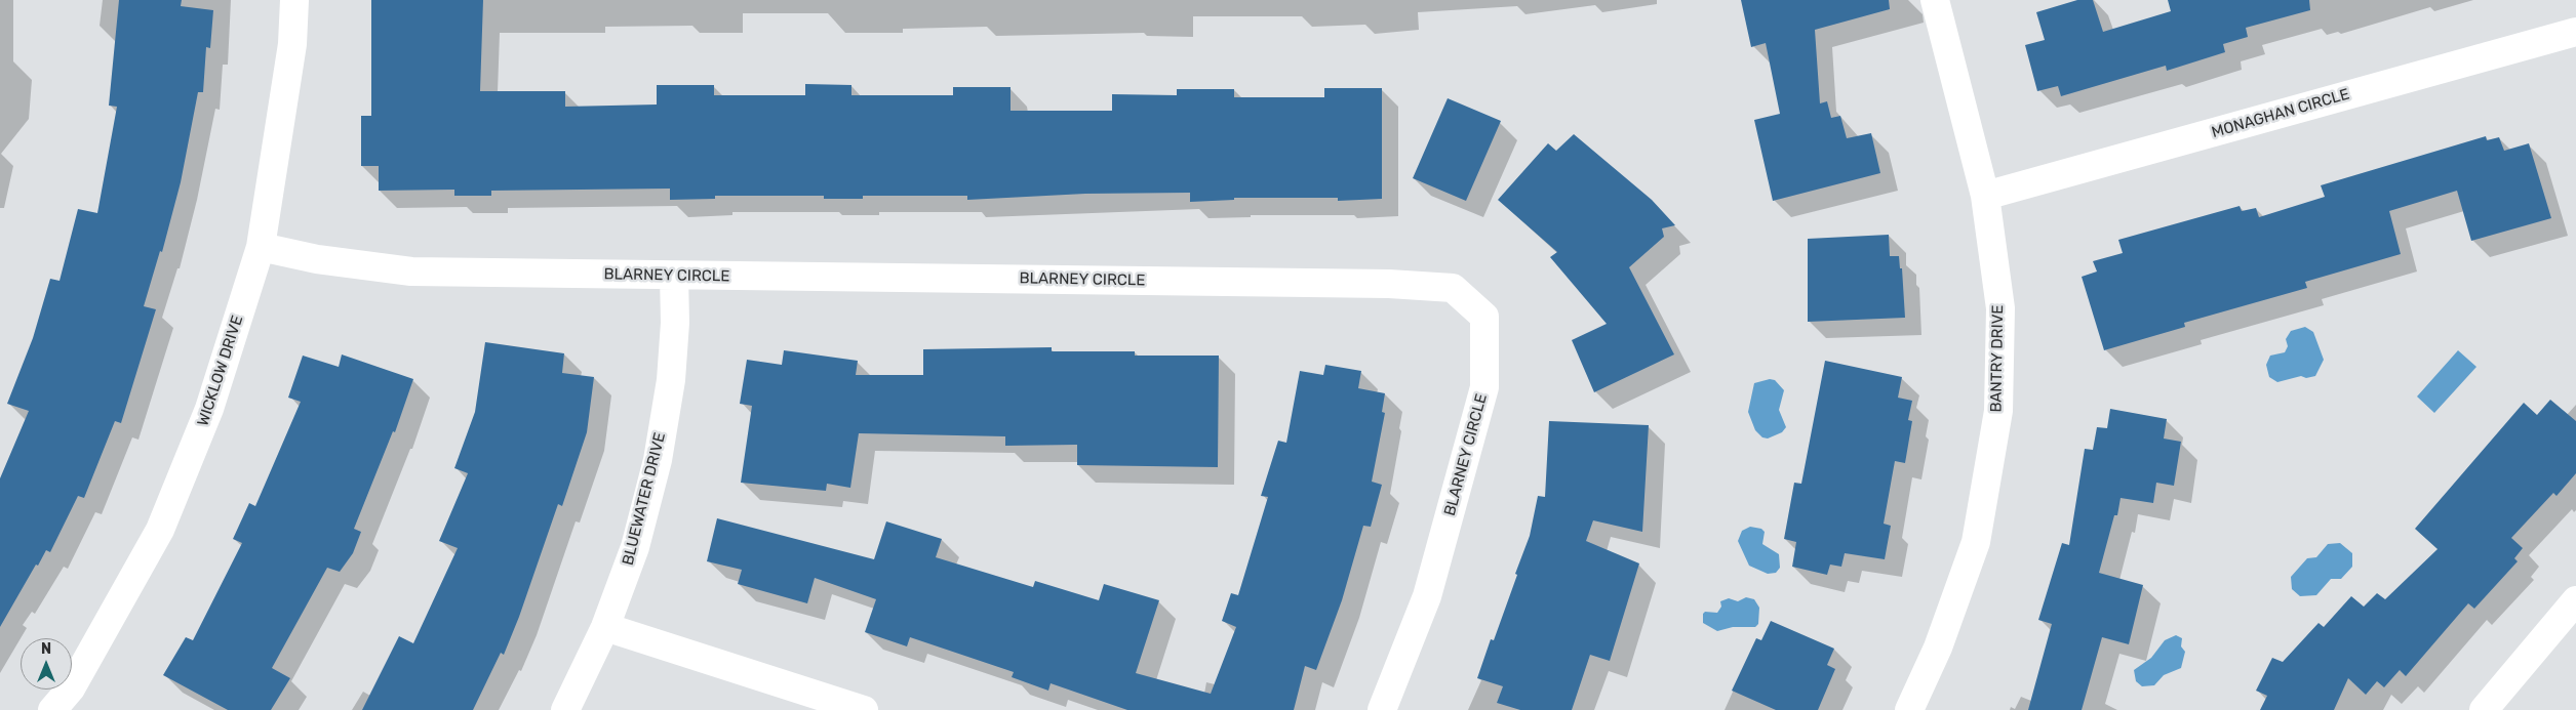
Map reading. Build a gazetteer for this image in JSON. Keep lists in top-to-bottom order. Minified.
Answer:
{"streets":{"street":["MONAGHAN CIRCLE","BLARNEY CIRCLE","BANTRY DRIVE","WICKLOW DRIVE","BLUEWATER DRIVE"]},"crossings":[["MONAGHAN CIRCLE","BANTRY DRIVE"],["BLARNEY CIRCLE","WICKLOW DRIVE"],["BLARNEY CIRCLE","BLUEWATER DRIVE"]],"north":"top"}
